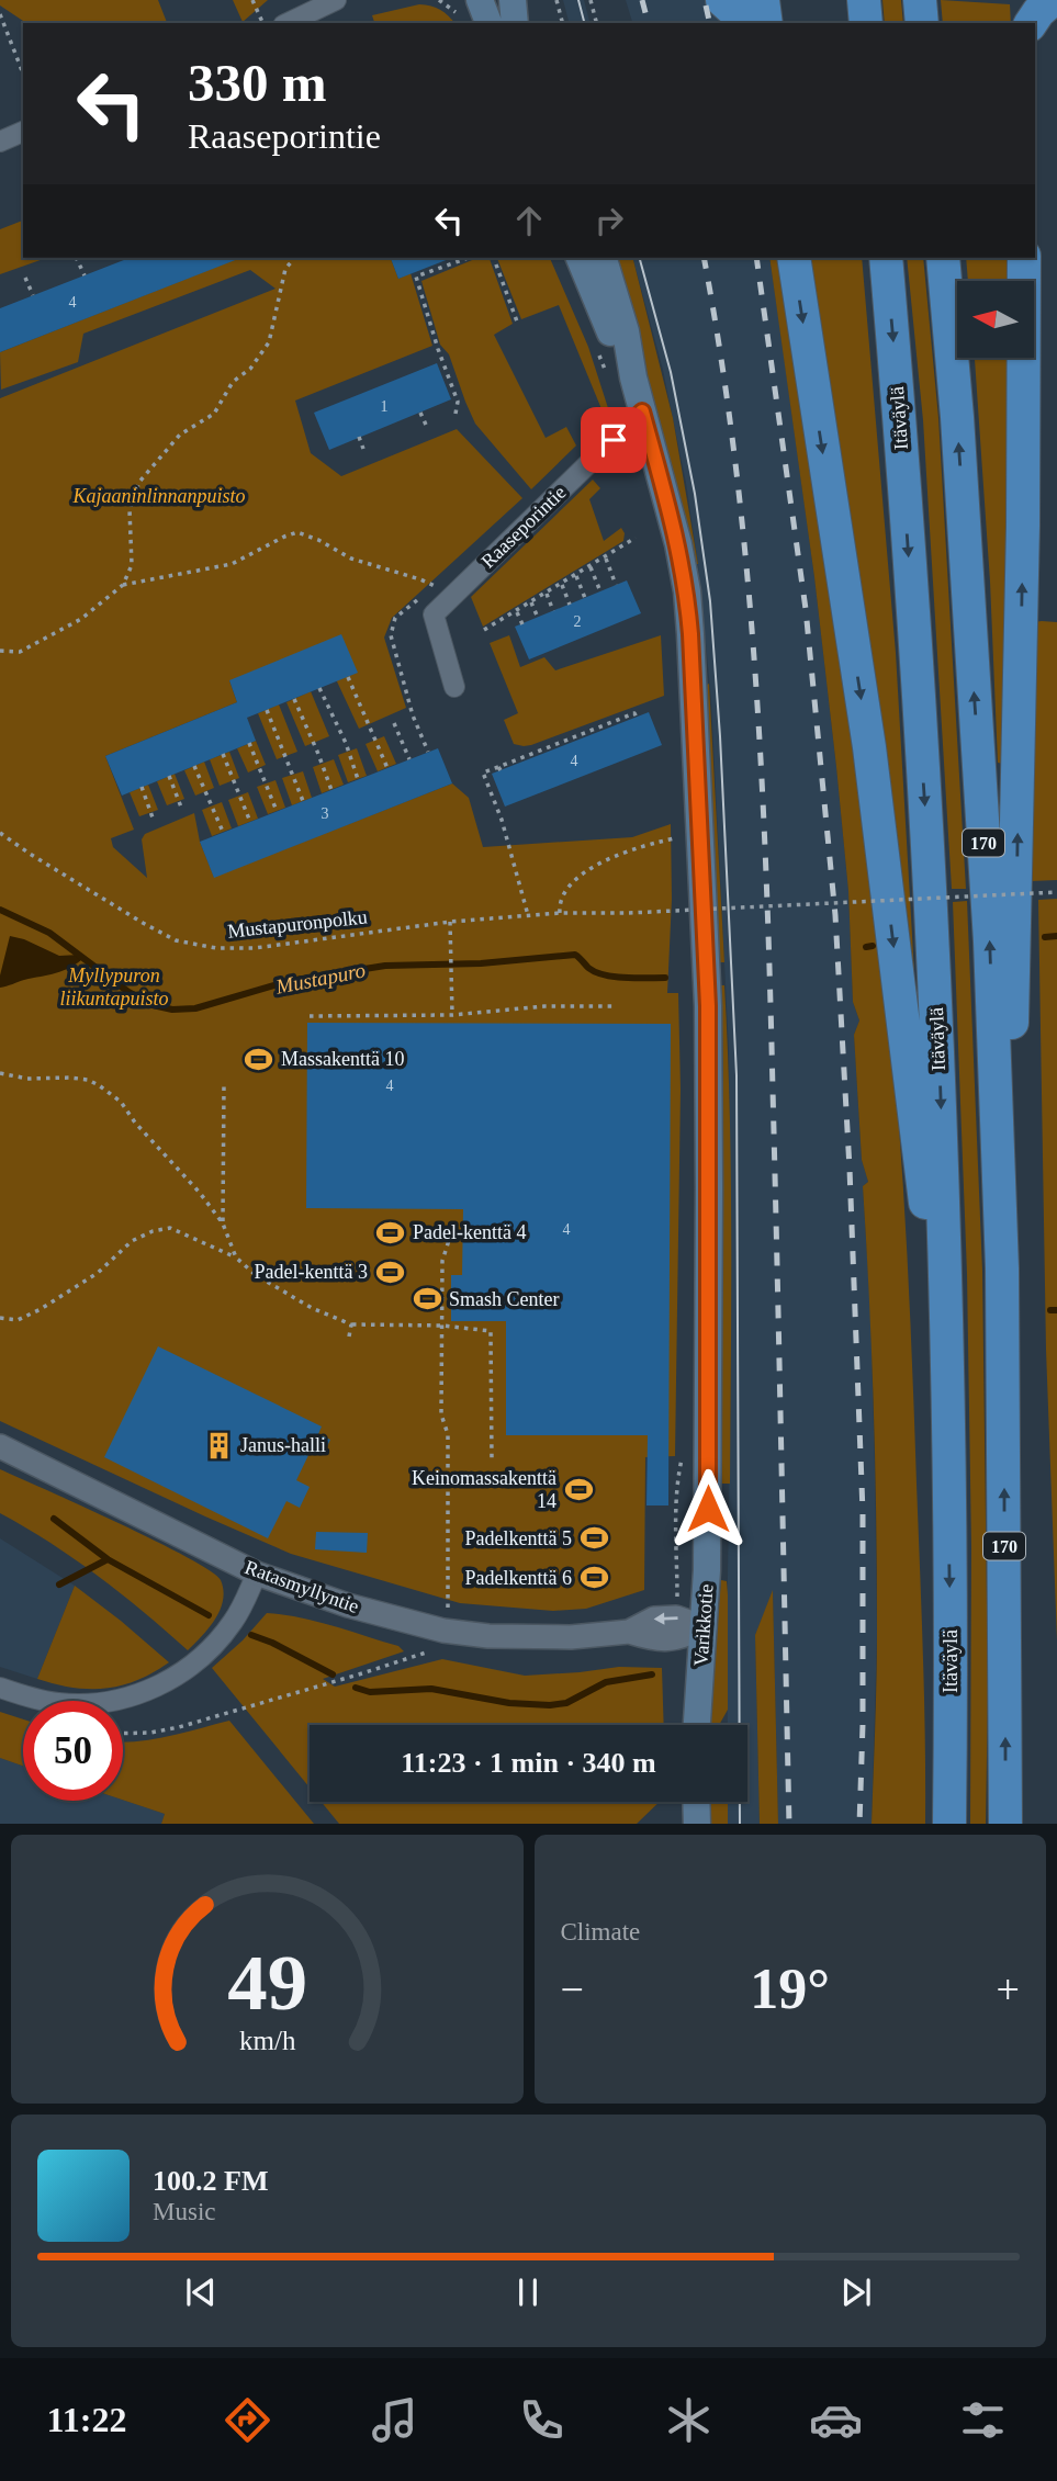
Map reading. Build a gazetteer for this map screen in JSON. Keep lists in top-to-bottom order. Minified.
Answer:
{"streets":{"highway":["Itäväylä","170"],"main road":["Varikkotie"],"street":["Raaseporintie","Ratasmyllyntie"],"path":["Mustapuronpolku"]},"crossings":[["Raaseporintie","Varikkotie"],["Ratasmyllyntie","Varikkotie"]],"water":["Mustapuro"],"parks":["Kajaaninlinnanpuisto","Myllypuron liikuntapuisto"],"places":{"sports":["Massakenttä 10","Padel-kenttä 4","Padel-kenttä 3","Smash Center","Keinomassakenttä 14","Padelkenttä 5","Padelkenttä 6"],"building":["Janus-halli"]},"house_numbers":["4","1","2","4","3","4","4"],"north":"left","page":{"turn":["330 m","Raaseporintie"],"limit":"50","trip":"11:23 · 1 min · 340 m","tile":"Climate","heat":["−","19°","+"],"song":["100.2 FM","Music"],"tabs":"11:22","gauge":["49","km/h"]}}
